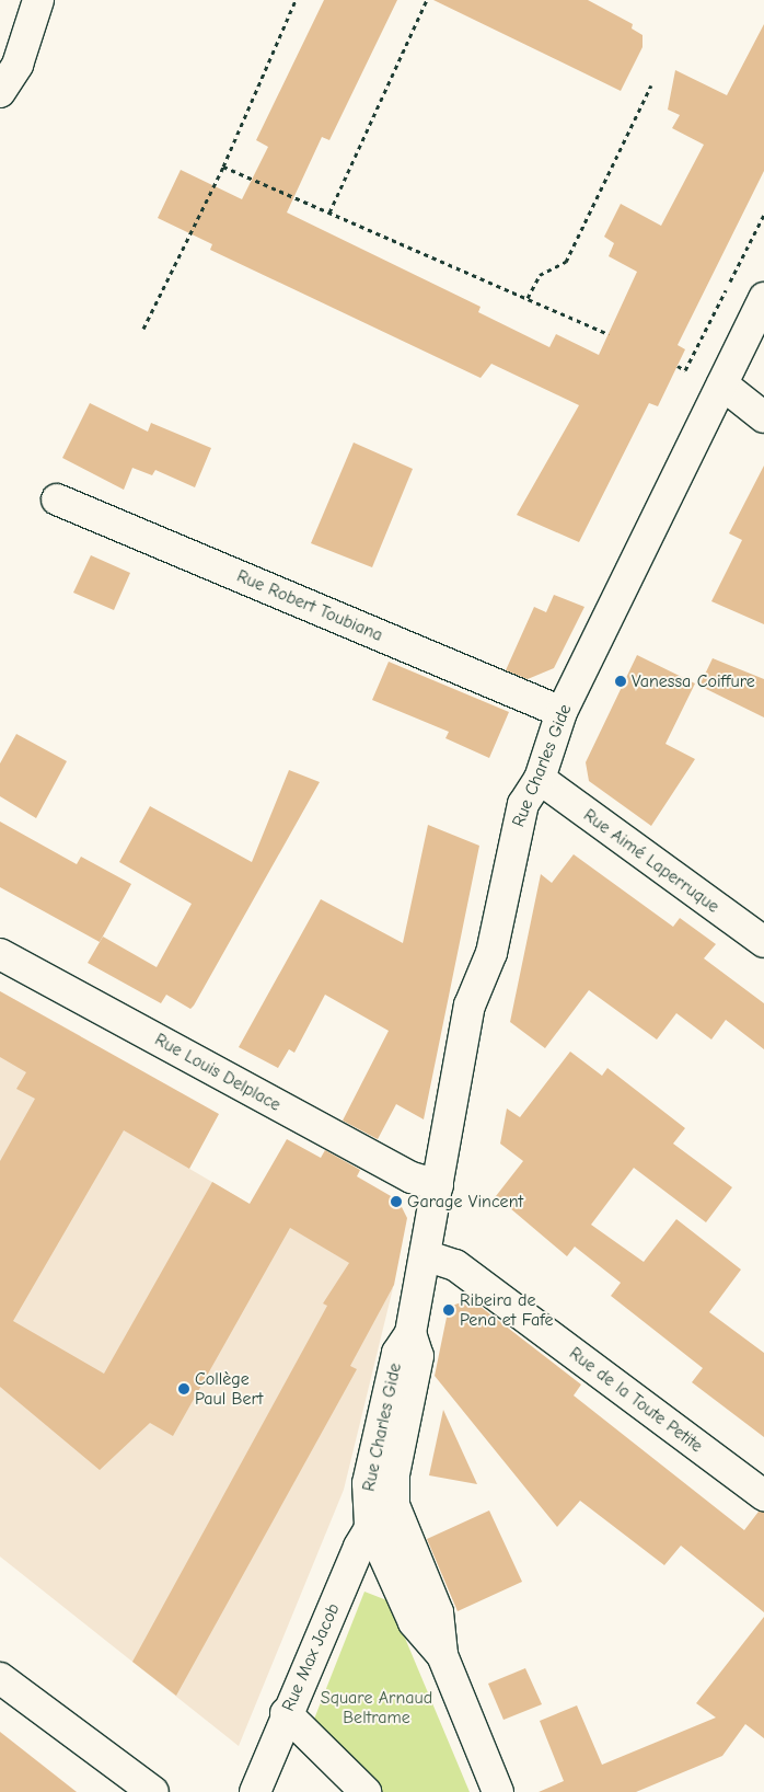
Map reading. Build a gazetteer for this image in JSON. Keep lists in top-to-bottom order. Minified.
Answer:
{"streets":{"street":["Rue Robert Toubiana","Rue Charles Gide","Rue Aimé Laperruque","Rue Louis Delplace","Rue de la Toute Petite","Rue Max Jacob"]},"crossings":[["Rue Robert Toubiana","Rue Charles Gide"],["Rue Charles Gide","Rue Aimé Laperruque"],["Rue Charles Gide","Rue Louis Delplace"],["Rue Charles Gide","Rue de la Toute Petite"],["Rue Charles Gide","Rue Max Jacob"]],"parks":["Square Arnaud Beltrame"],"places":["Vanessa Coiffure","Garage Vincent","Ribeira de Pena et Fafe","Collège Paul Bert"]}
